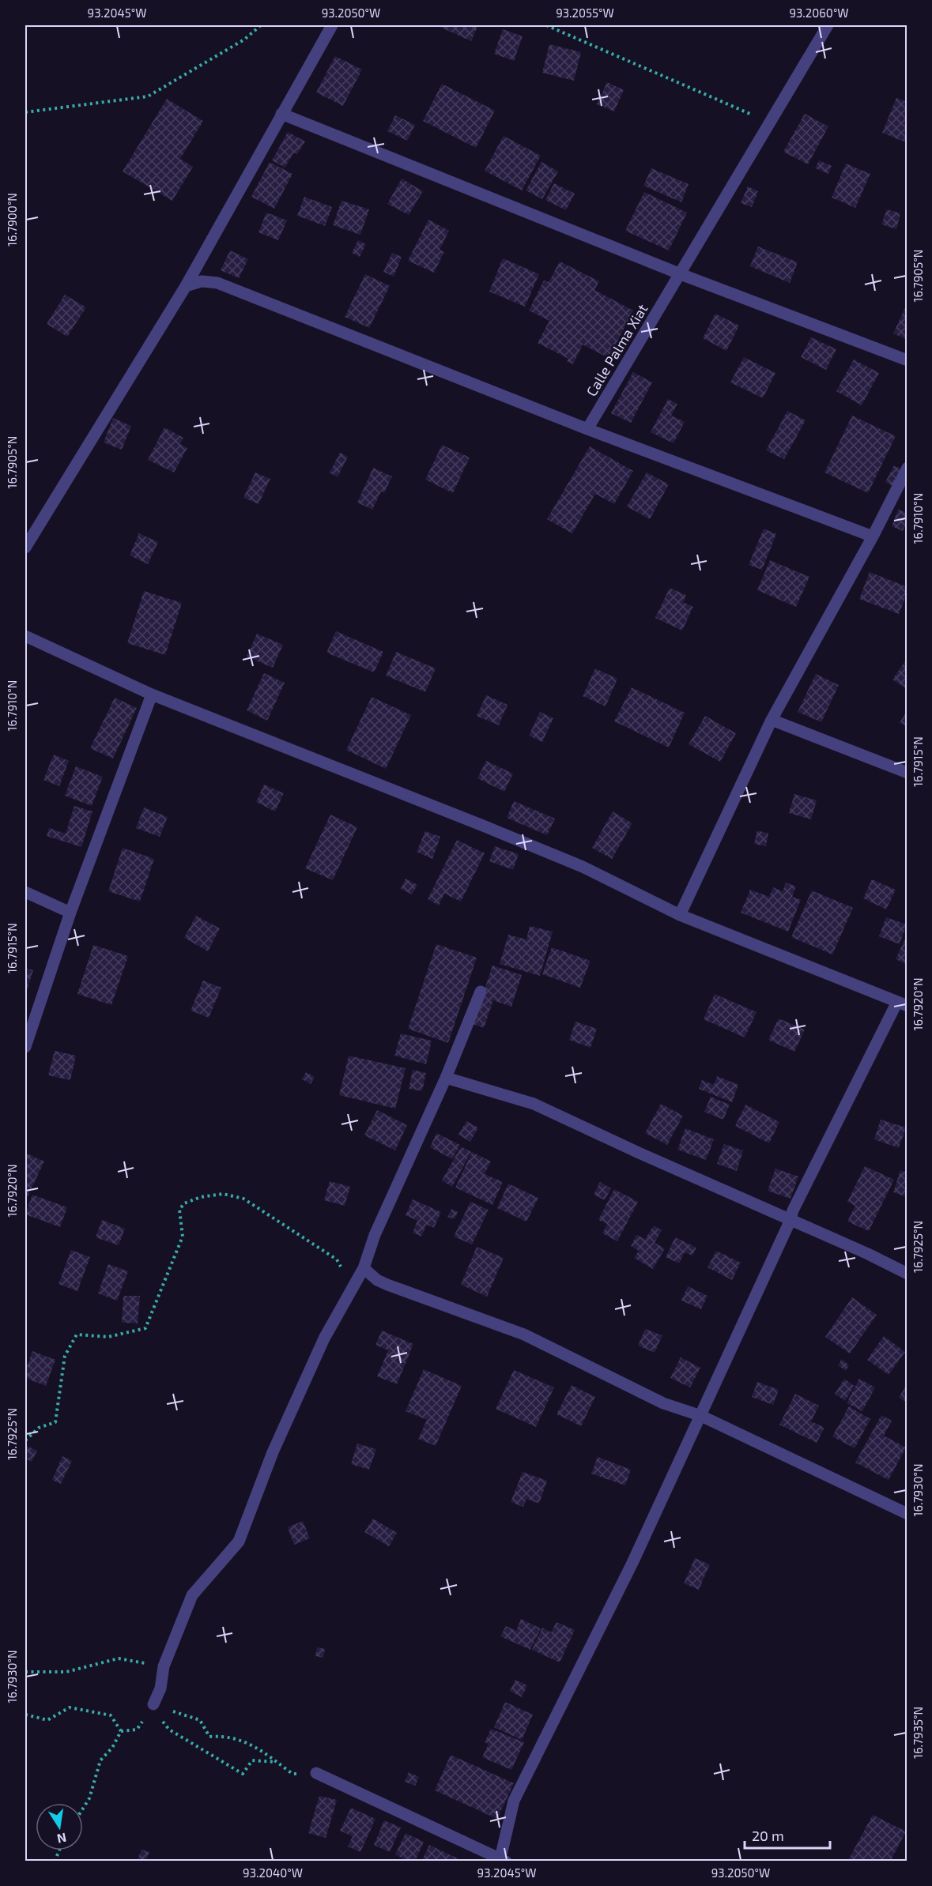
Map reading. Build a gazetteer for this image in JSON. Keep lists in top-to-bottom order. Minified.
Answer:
{"streets":{"street":["Calle Palma Xiat"]},"scale_bar":"20 m","north":"bottom","coordinates":["93.2045°W","93.2050°W","93.2055°W","93.2060°W","16.7900°N","16.7905°N","16.7910°N","16.7915°N","16.7920°N","16.7925°N","16.7930°N","16.7935°N","93.2040°W"]}
